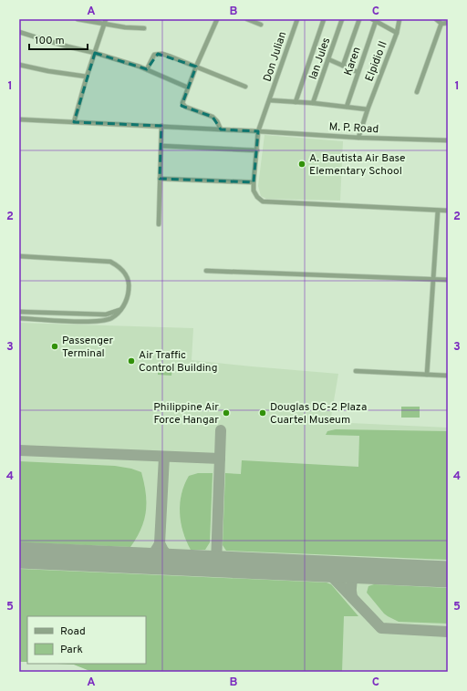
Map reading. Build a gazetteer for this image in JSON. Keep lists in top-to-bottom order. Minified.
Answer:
{"streets":{"street":["Don Julian","Ian Jules","Karen","Elpidio II","M. P. Road"]},"crossings":[["Don Julian","M. P. Road"],["Elpidio II","M. P. Road"]],"places":["A. Bautista Air Base Elementary School","Passenger Terminal","Air Traffic Control Building","Philippine Air Force Hangar","Douglas DC-2 Plaza Cuartel Museum"],"legend":["Road","Park"],"scale_bar":"100 m","grid":{"columns":["A","B","C"],"rows":["1","2","3","4","5"]}}
